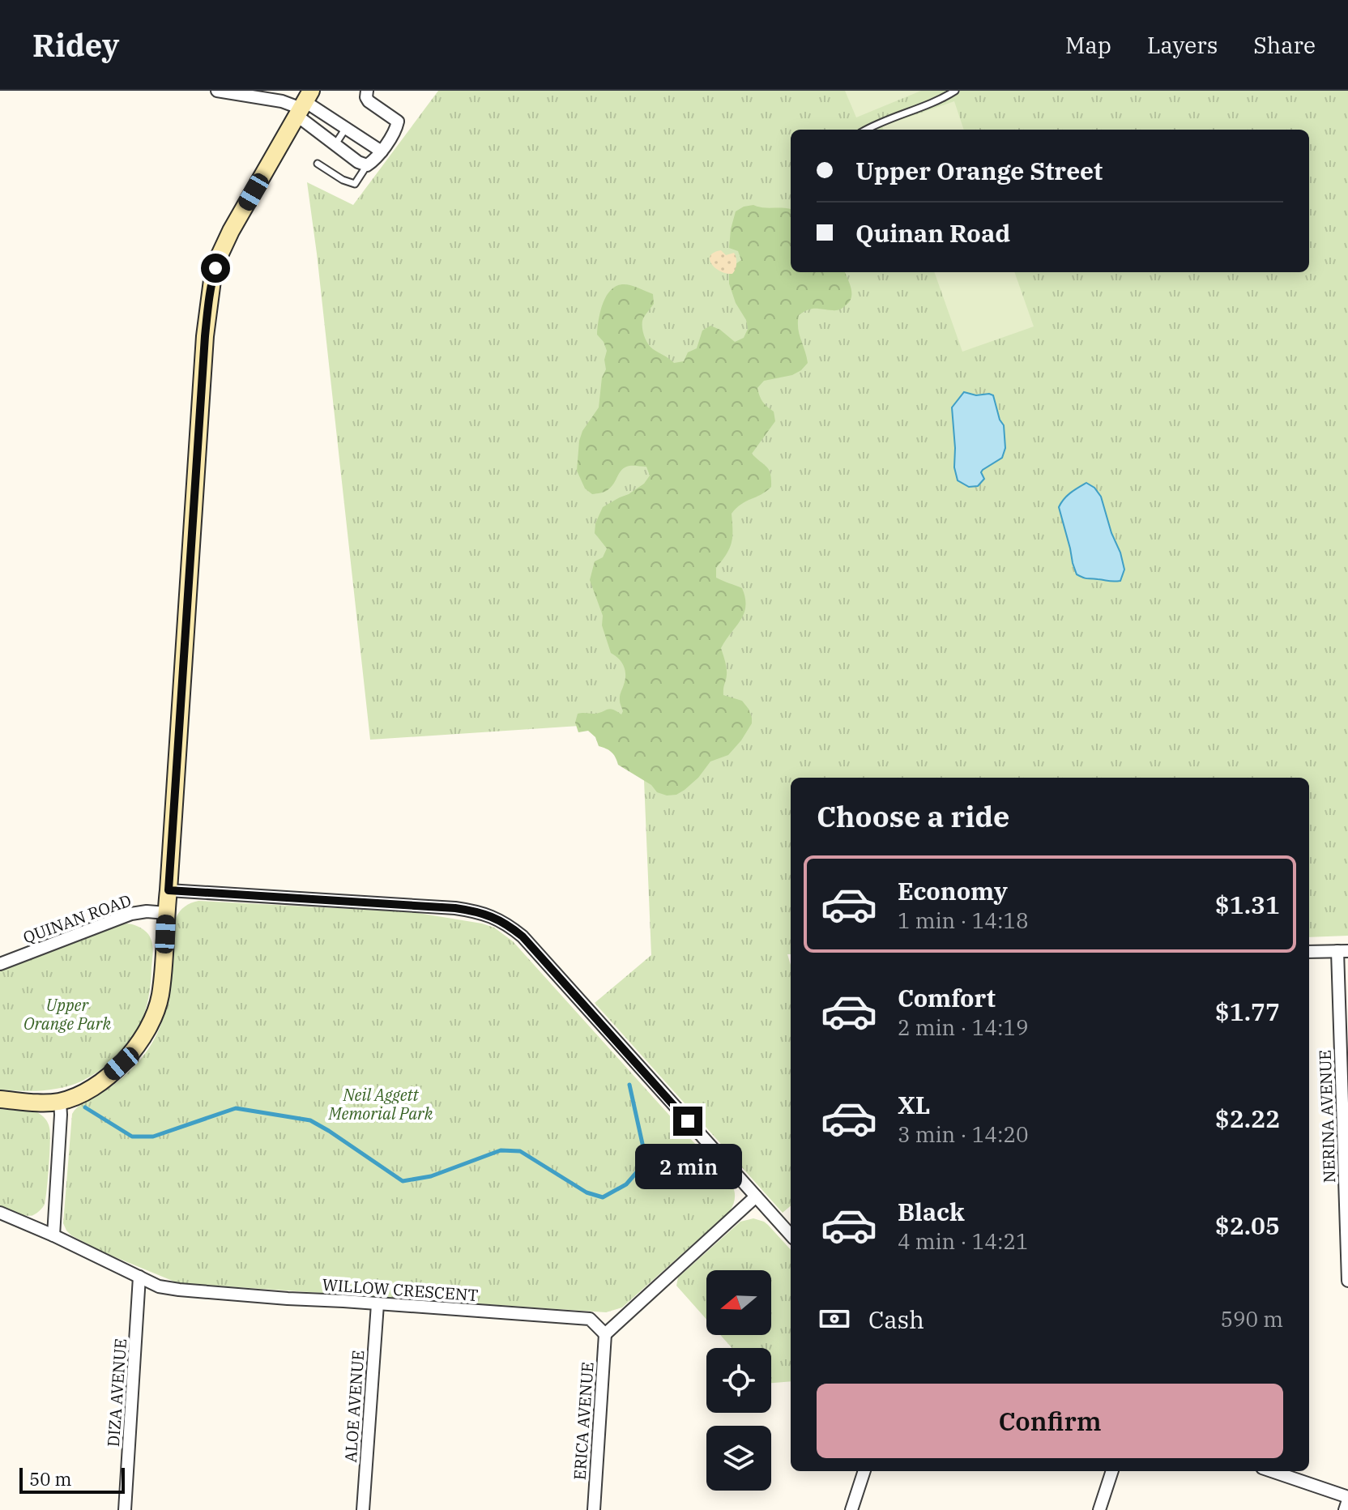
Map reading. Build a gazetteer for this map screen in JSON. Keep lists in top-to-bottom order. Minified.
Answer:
{"streets":{"street":["QUINAN ROAD","NERINA AVENUE","WILLOW CRESCENT","DIZA AVENUE","ALOE AVENUE","ERICA AVENUE"]},"crossings":[["WILLOW CRESCENT","DIZA AVENUE"],["WILLOW CRESCENT","ALOE AVENUE"],["WILLOW CRESCENT","ERICA AVENUE"]],"parks":["Upper Orange Park","Neil Aggett Memorial Park"],"scale_bar":"50 m","north":"left","page":{"header":"Ridey","nav":["Map","Layers","Share"],"banner":["Upper Orange Street","Quinan Road"],"heading":"Choose a ride","list":[{"name":"Economy","note":"1 min · 14:18","value":"$1.31"},{"name":"Comfort","note":"2 min · 14:19","value":"$1.77"},{"name":"XL","note":"3 min · 14:20","value":"$2.22"},{"name":"Black","note":"4 min · 14:21","value":"$2.05"}],"bubble":"2 min","pay":["Cash","590 m"],"buttons":"Confirm","scale":"50 m"}}
